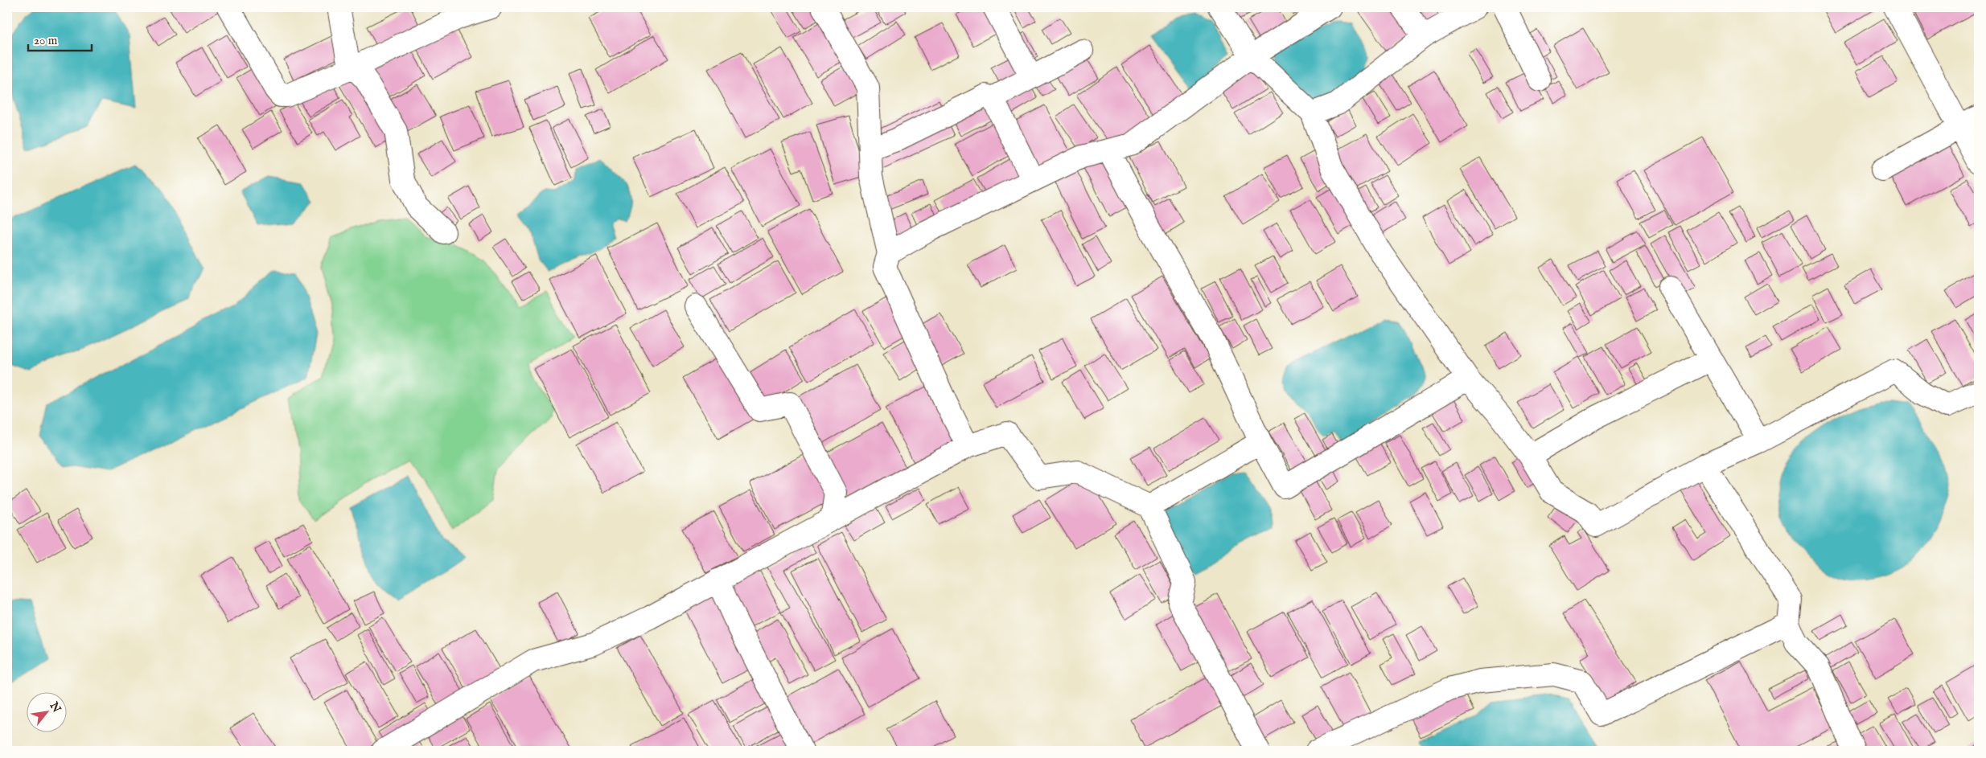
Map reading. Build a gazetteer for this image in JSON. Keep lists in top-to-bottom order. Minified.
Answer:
{"scale_bar":"20 m","north":"top right"}
